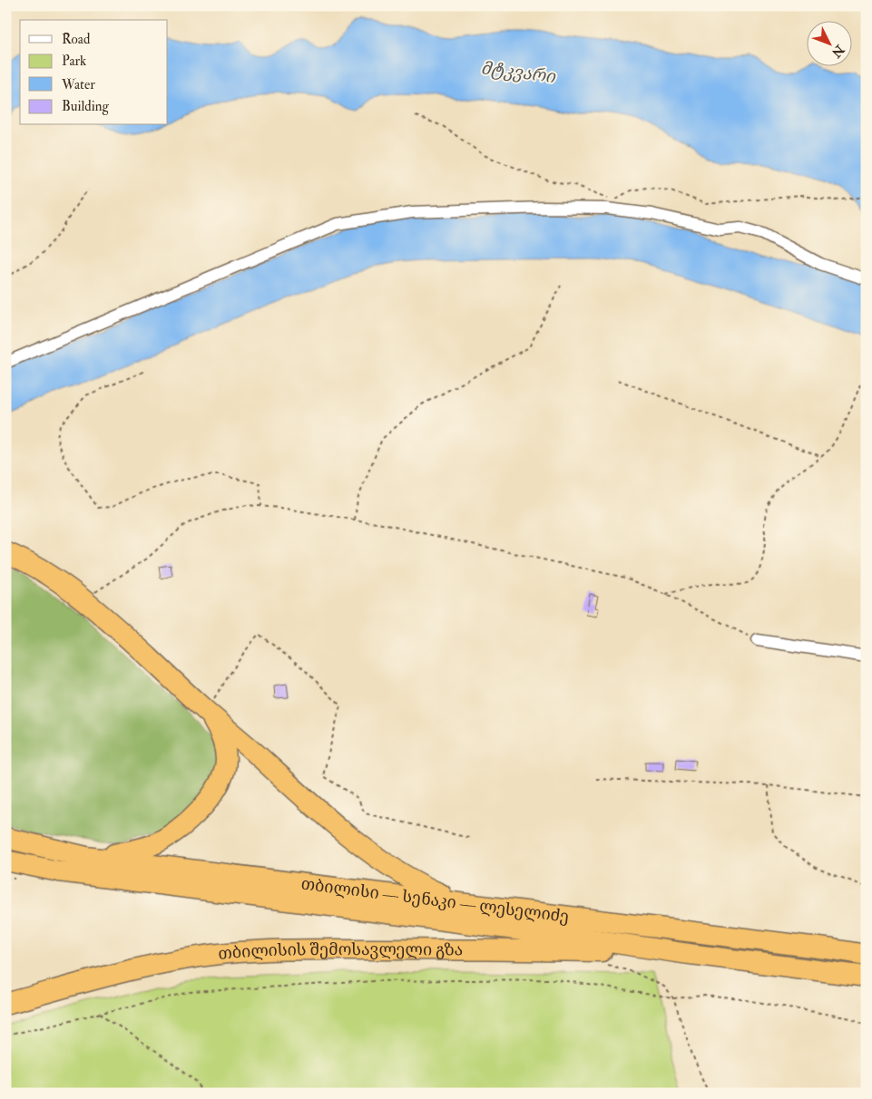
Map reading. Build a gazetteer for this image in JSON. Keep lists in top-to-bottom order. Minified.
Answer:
{"streets":{"highway":["თბილისი — სენაკი — ლესელიძე","თბილისის შემოსავლელი გზა"]},"crossings":[["თბილისი — სენაკი — ლესელიძე","თბილისის შემოსავლელი გზა"]],"water":["მტკვარი"],"legend":["Road","Park","Water","Building"],"north":"bottom right"}
